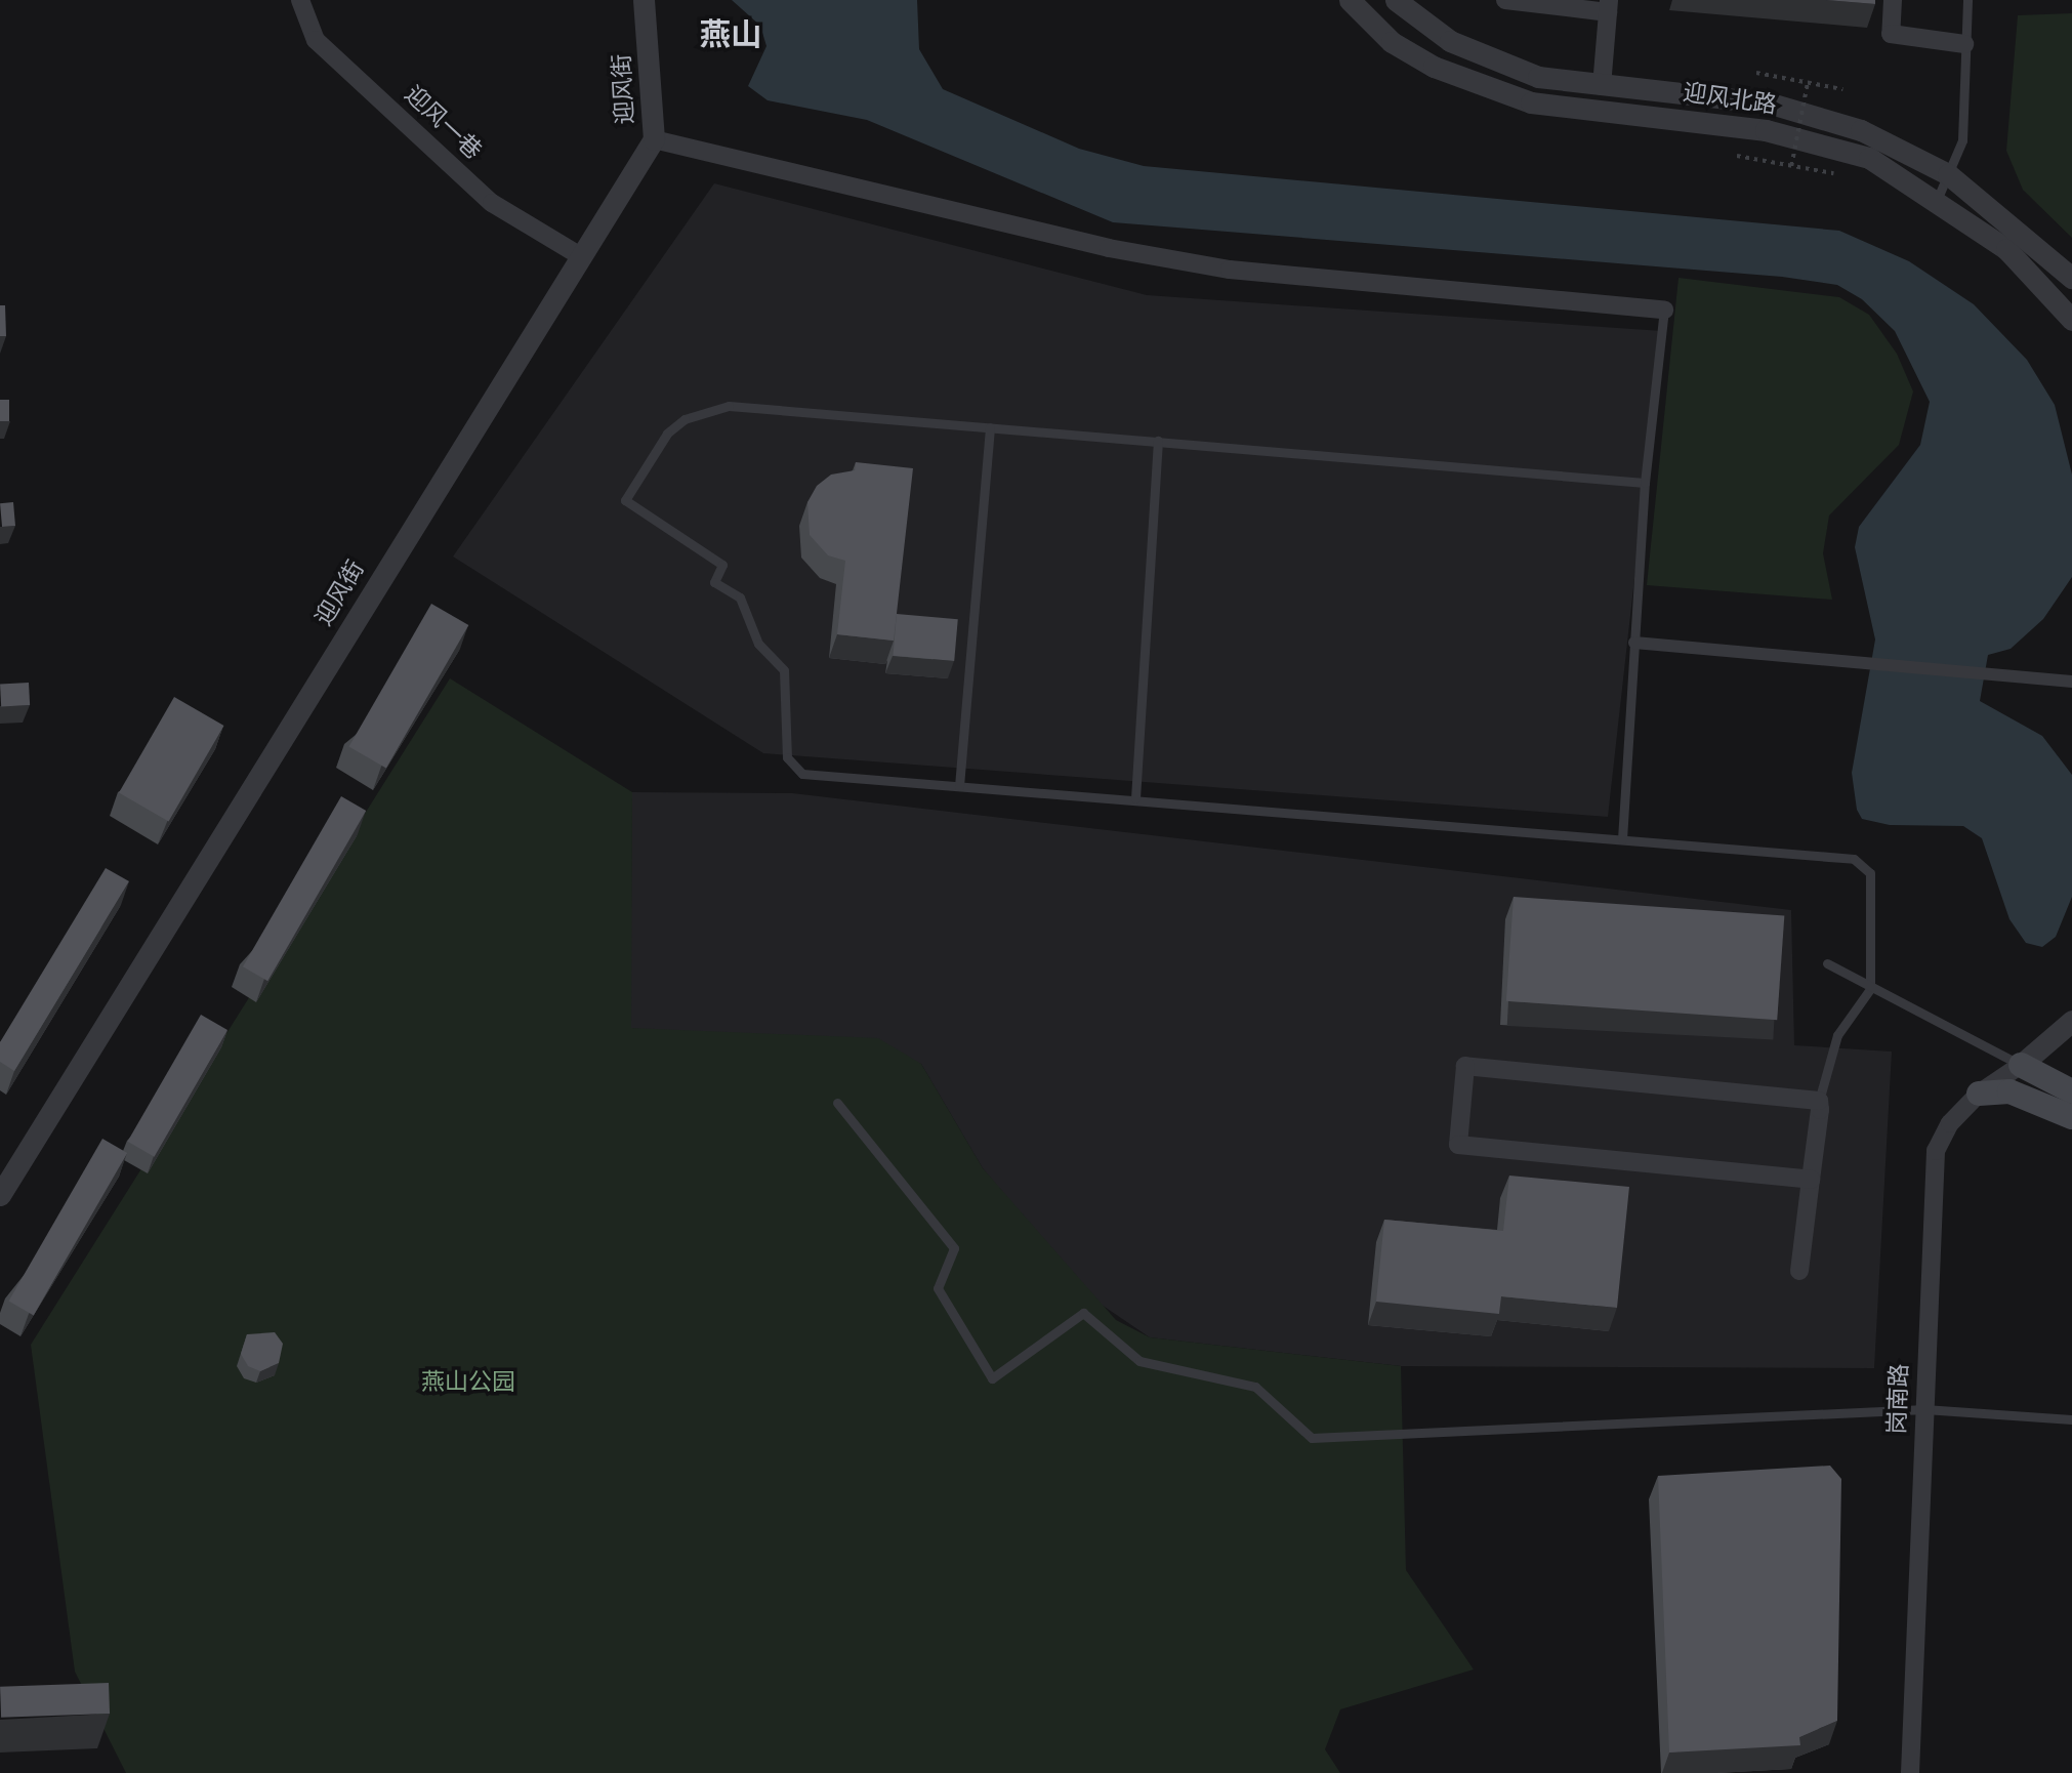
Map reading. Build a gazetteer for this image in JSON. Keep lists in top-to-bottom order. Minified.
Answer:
{"streets":{"street":["迎风街","迎风北路","迎风一巷","岗南路"]},"crossings":[["迎风街","迎风一巷"]],"districts":["燕山"],"parks":["燕山公园"]}
